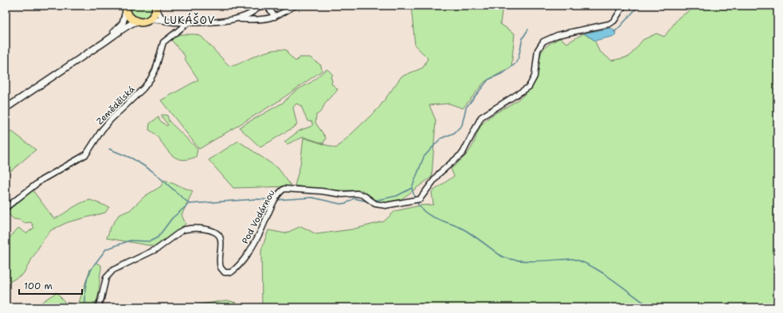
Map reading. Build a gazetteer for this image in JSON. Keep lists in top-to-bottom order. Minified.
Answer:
{"streets":{"street":["Zemědělská","Pod Vodárnou"]},"districts":["LUKÁŠOV"],"scale_bar":"100 m"}
